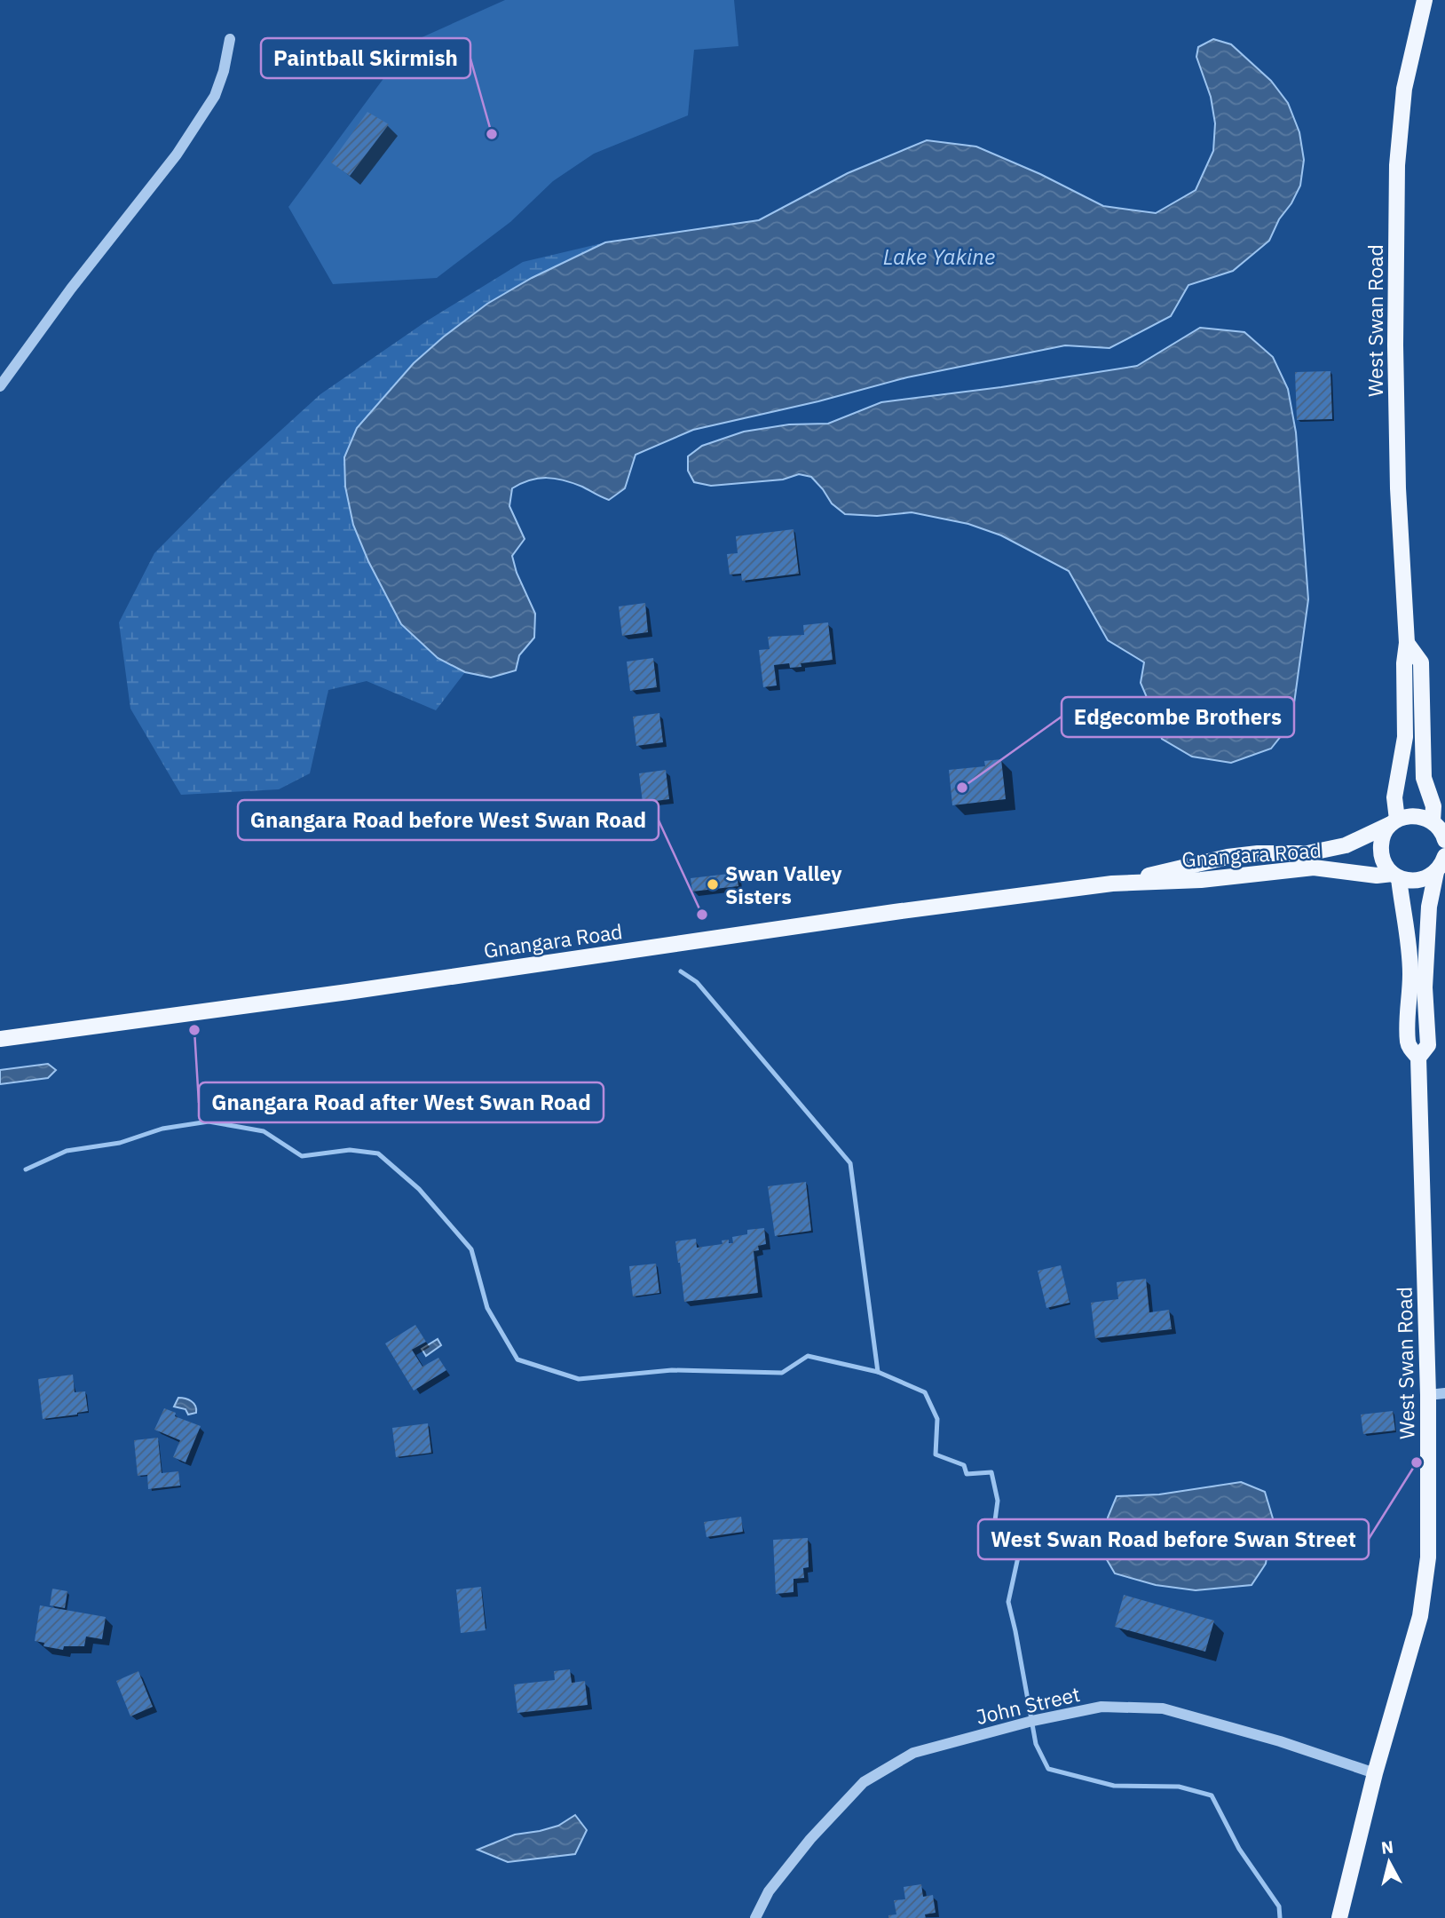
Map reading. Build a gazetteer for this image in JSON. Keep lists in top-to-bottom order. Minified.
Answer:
{"streets":{"main road":["West Swan Road","Gnangara Road"],"street":["John Street"]},"crossings":[["West Swan Road","Gnangara Road"],["West Swan Road","John Street"]],"water":["Lake Yakine"],"places":["Paintball Skirmish","Edgecombe Brothers","Swan Valley Sisters","Gnangara Road before West Swan Road","Gnangara Road after West Swan Road","West Swan Road before Swan Street"],"north":"top"}
